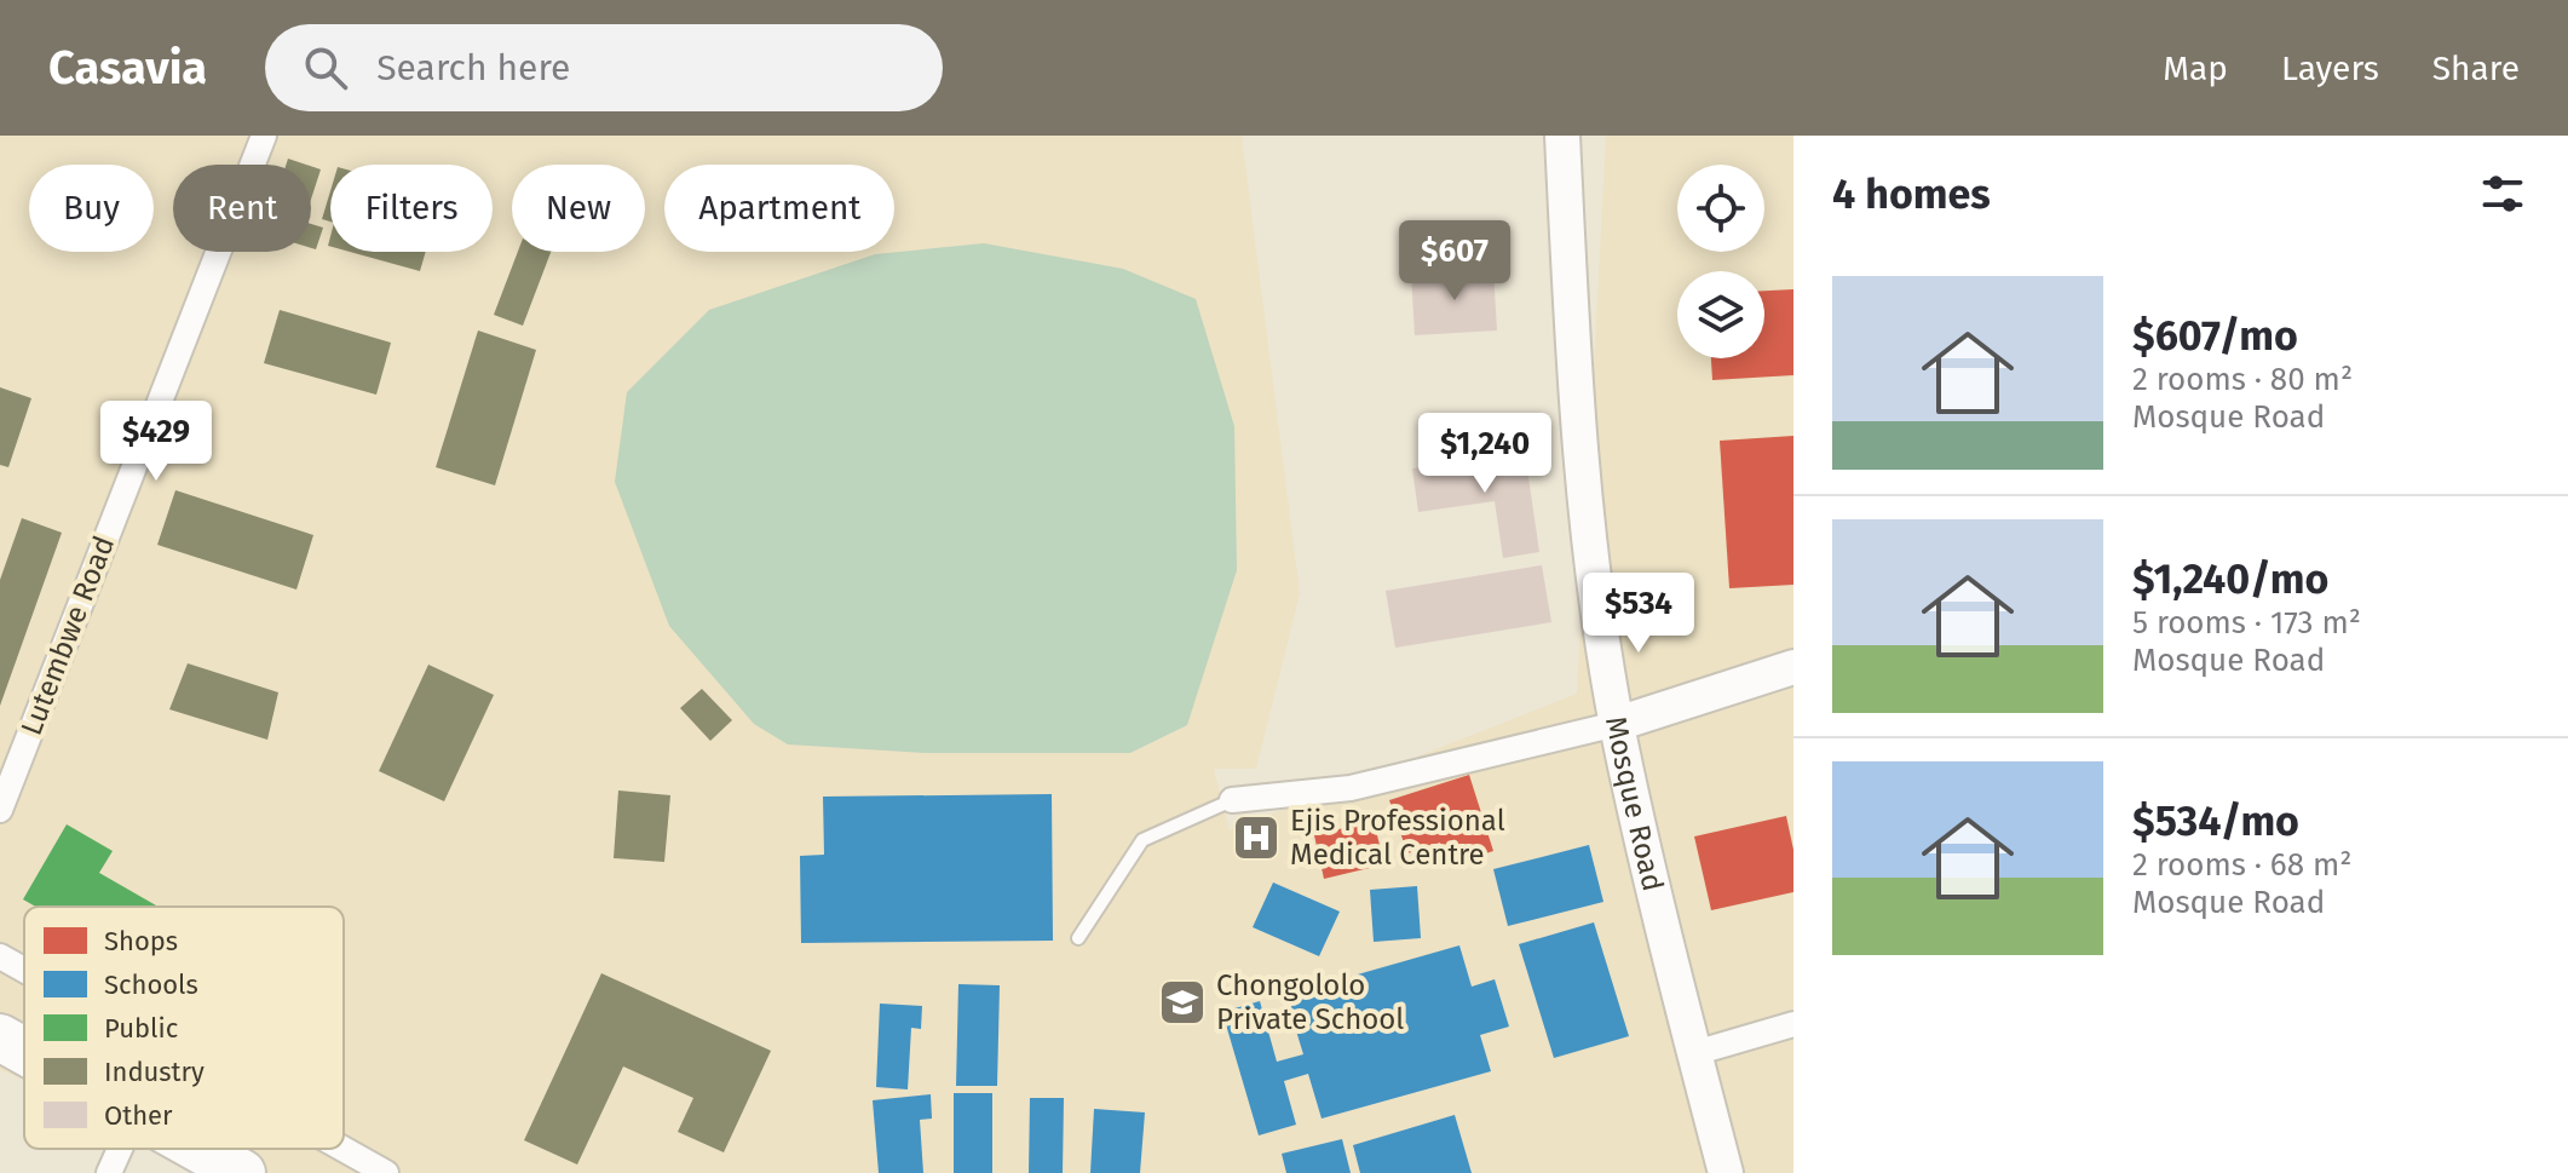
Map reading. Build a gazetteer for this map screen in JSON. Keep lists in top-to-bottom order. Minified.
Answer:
{"streets":{"street":["Lutembwe Road","Mosque Road"]},"places":{"hospital":["Ejis Professional Medical Centre"],"school or university":["Chongololo Private School"]},"legend":["Shops","Schools","Public","Industry","Other"],"page":{"header":"Casavia","search":"Search here","nav":["Map","Layers","Share"],"heading":"4 homes","chip":["Buy","Rent","Filters","New","Apartment"],"price":["$607","$429","$1,240","$534"],"list":[{"name":"$607/mo","note":"2 rooms · 80 m² · Mosque Road"},{"name":"$1,240/mo","note":"5 rooms · 173 m² · Mosque Road"},{"name":"$534/mo","note":"2 rooms · 68 m² · Mosque Road"}]}}
